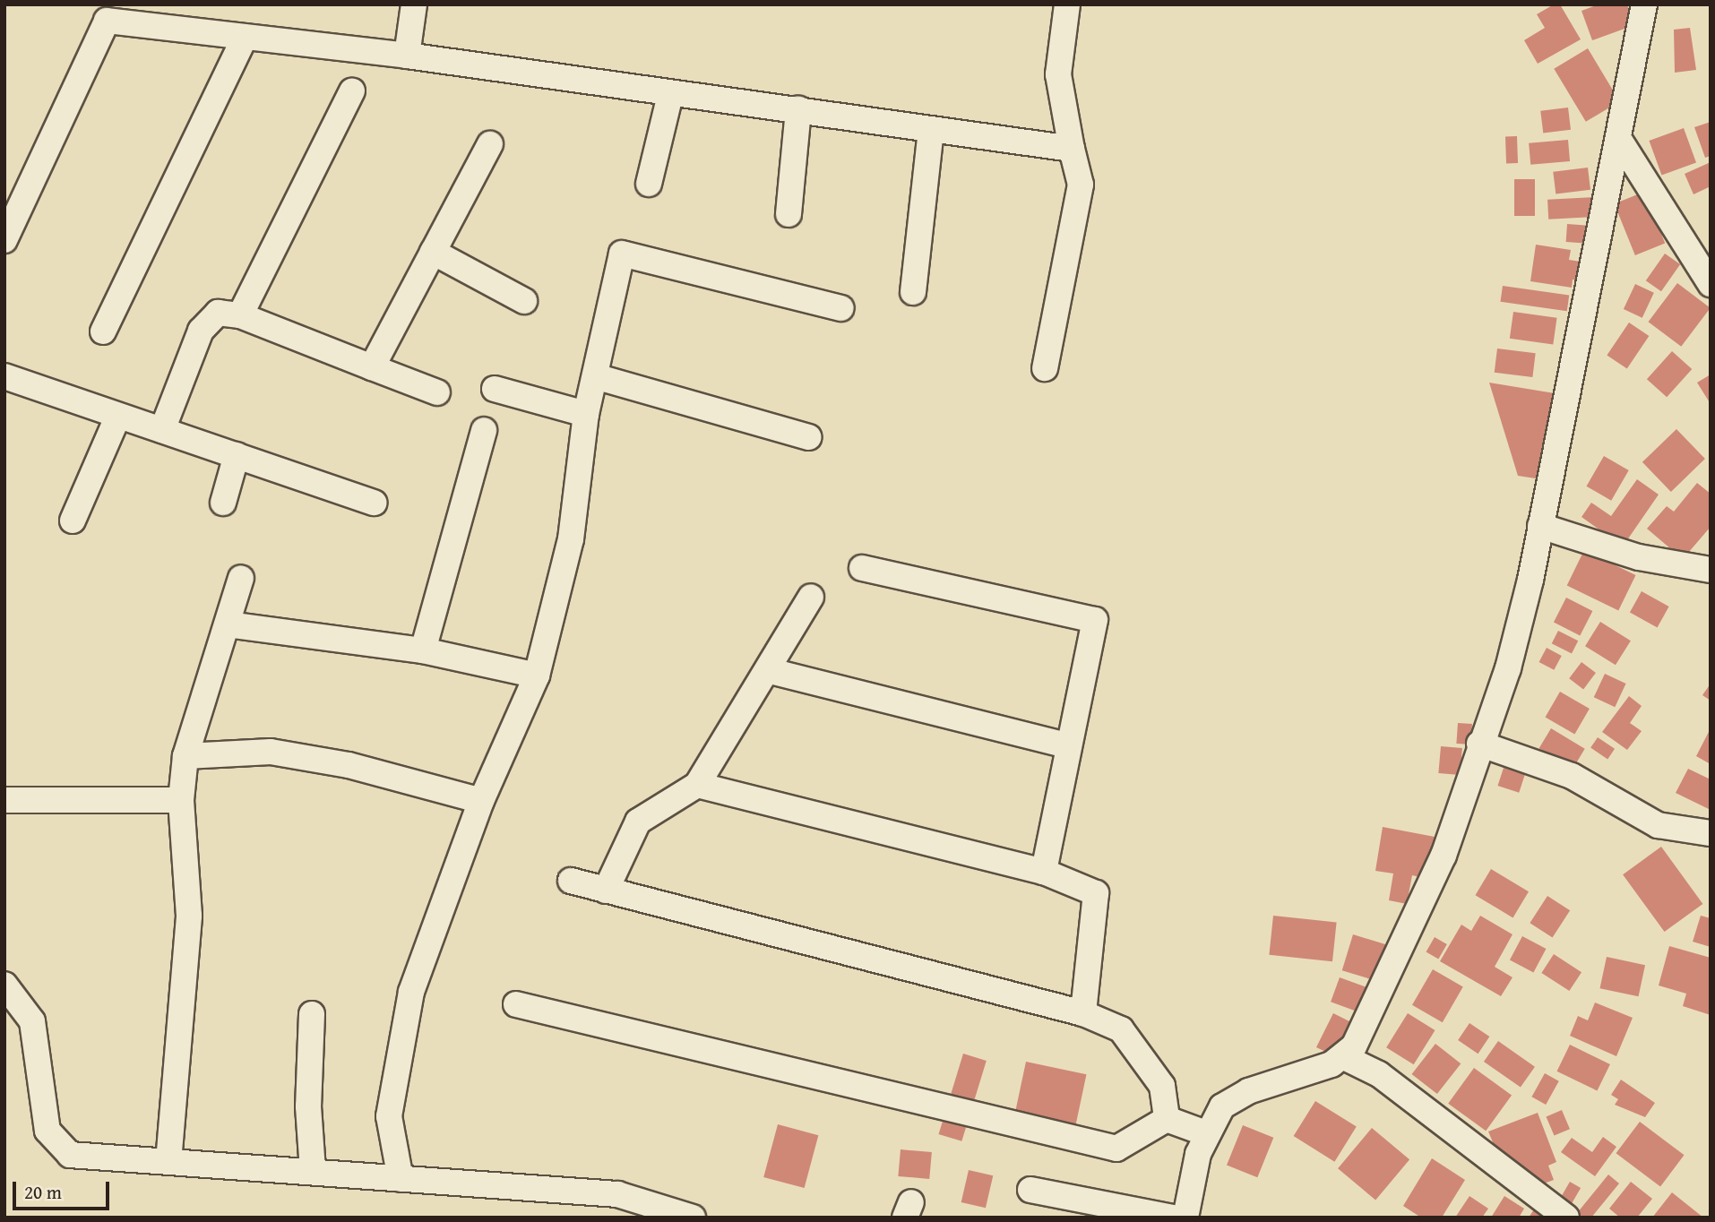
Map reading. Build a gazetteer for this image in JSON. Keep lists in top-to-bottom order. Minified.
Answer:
{"scale_bar":"20 m"}
